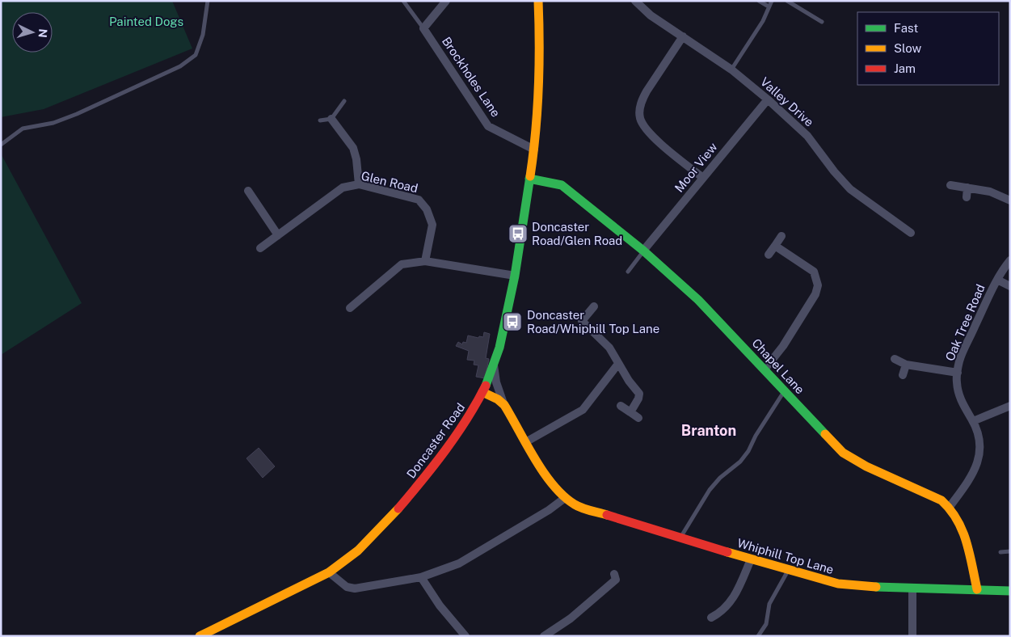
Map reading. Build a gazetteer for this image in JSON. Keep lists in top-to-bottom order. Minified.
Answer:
{"streets":{"street":["Brockholes Lane","Valley Drive","Moor View","Glen Road","Oak Tree Road","Chapel Lane","Doncaster Road","Whiphill Top Lane"]},"crossings":[["Brockholes Lane","Doncaster Road"],["Valley Drive","Moor View"],["Moor View","Chapel Lane"],["Oak Tree Road","Chapel Lane"],["Chapel Lane","Doncaster Road"],["Chapel Lane","Whiphill Top Lane"],["Doncaster Road","Whiphill Top Lane"]],"districts":["Branton"],"parks":["Painted Dogs"],"places":{"bus stop":["Doncaster Road/Glen Road","Doncaster Road/Whiphill Top Lane"]},"legend":["Fast","Slow","Jam"],"north":"right"}
